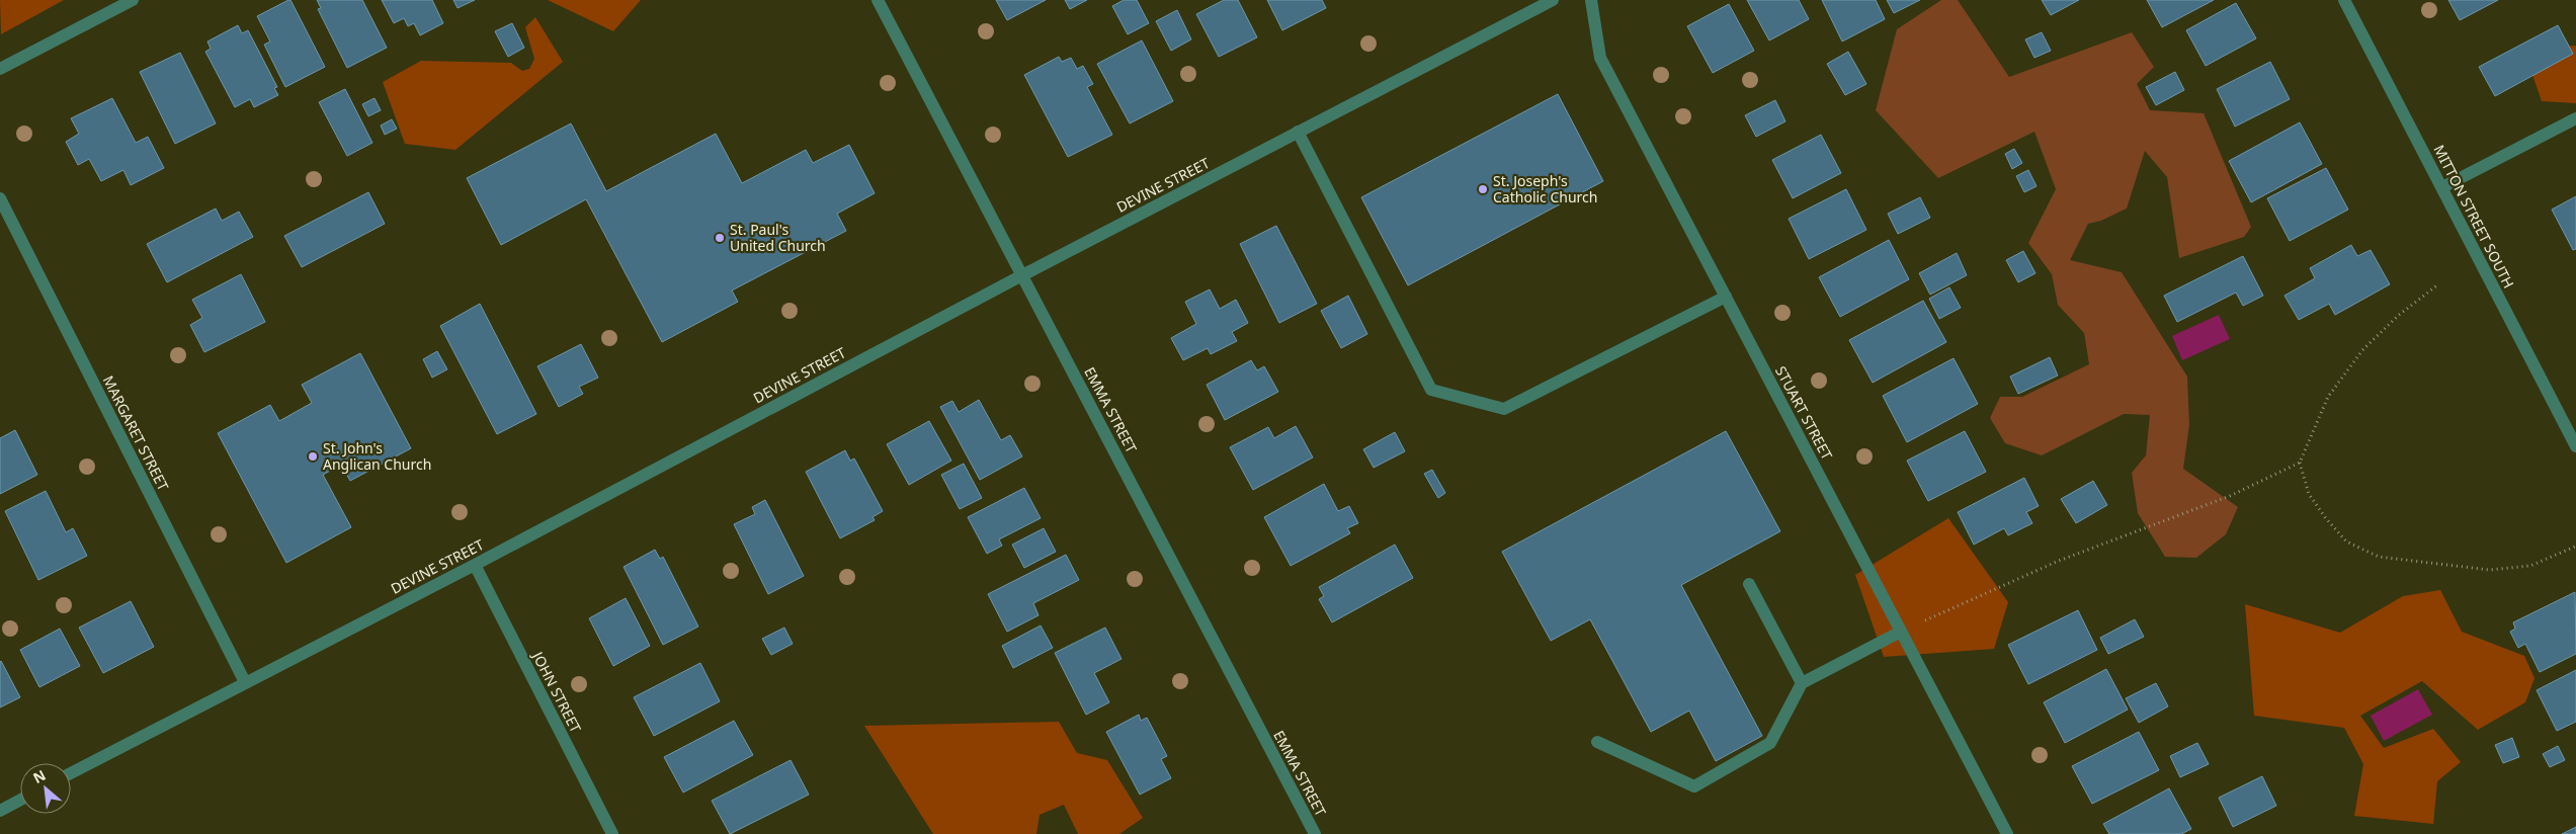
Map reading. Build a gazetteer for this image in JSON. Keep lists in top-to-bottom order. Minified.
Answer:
{"streets":{"street":["DEVINE STREET","MITTON STREET SOUTH","EMMA STREET","STUART STREET","MARGARET STREET","JOHN STREET"]},"crossings":[["DEVINE STREET","EMMA STREET"],["DEVINE STREET","MARGARET STREET"],["DEVINE STREET","JOHN STREET"]],"places":["St. Joseph's Catholic Church","St. Paul's United Church","St. John's Anglican Church"],"north":"top left"}
